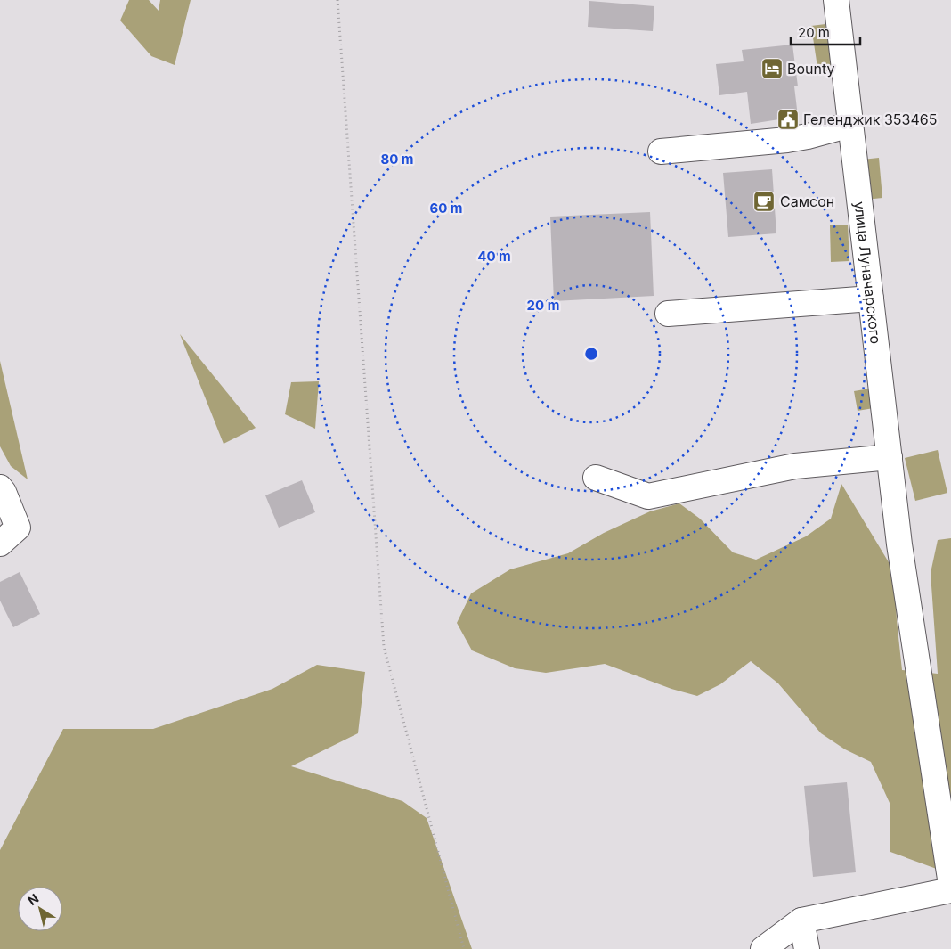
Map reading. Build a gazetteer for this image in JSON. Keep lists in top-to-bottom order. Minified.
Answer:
{"streets":{"street":["улица Луначарского"]},"places":{"hotel":["Bounty"],"public building":["Геленджик 353465"],"cafe":["Самсон"]},"scale_bar":"20 m","north":"top left","rings":["80 m","60 m","40 m","20 m"]}
